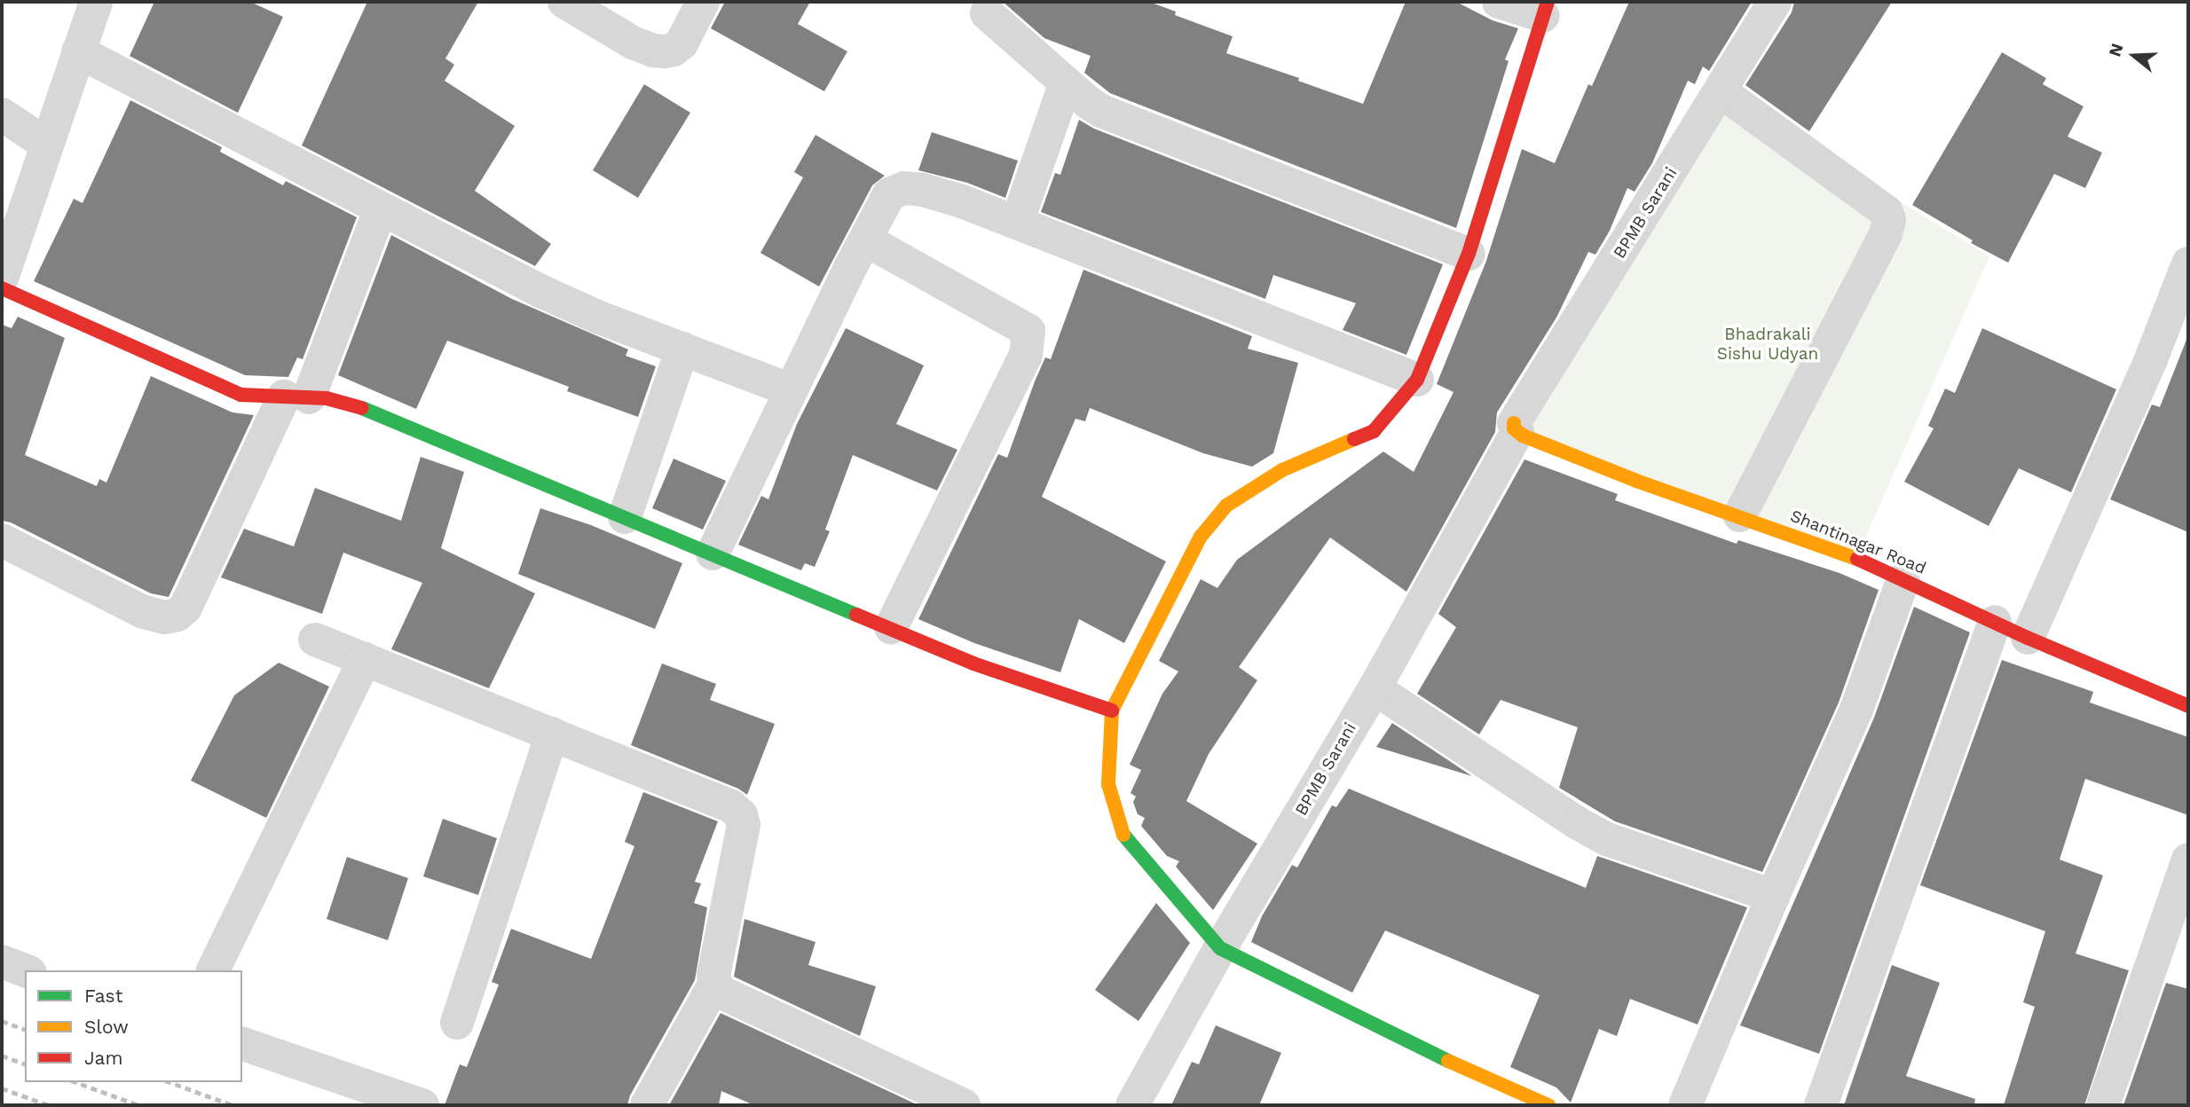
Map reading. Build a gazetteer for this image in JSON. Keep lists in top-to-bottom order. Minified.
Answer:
{"streets":{"street":["BPMB Sarani","Shantinagar Road"]},"crossings":[["BPMB Sarani","Shantinagar Road"]],"parks":["Bhadrakali Sishu Udyan"],"legend":["Fast","Slow","Jam"],"north":"left"}
